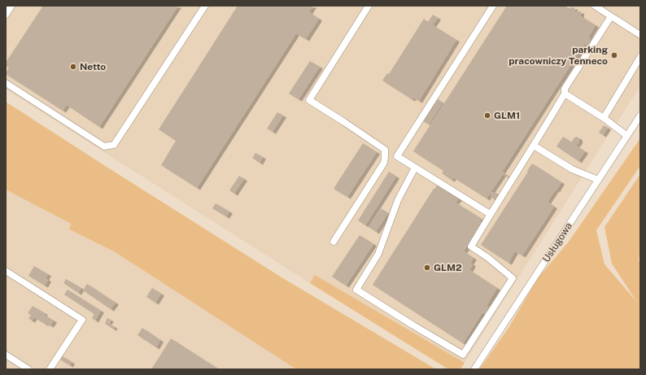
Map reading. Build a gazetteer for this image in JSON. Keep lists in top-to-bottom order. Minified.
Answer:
{"streets":{"street":["Usługowa"]},"places":["parking pracowniczy Tenneco","Netto","GLM1","GLM2"]}
